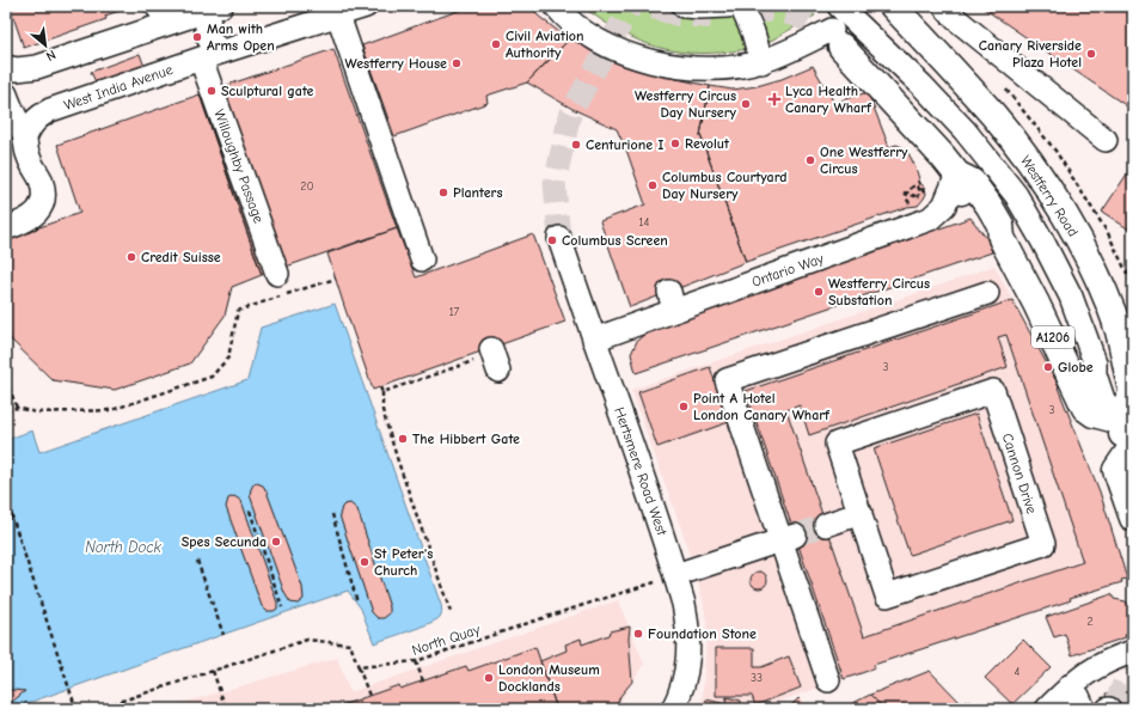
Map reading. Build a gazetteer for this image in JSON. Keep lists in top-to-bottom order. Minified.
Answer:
{"streets":{"main road":["Westferry Road","A1206"],"street":["West India Avenue","Willoughby Passage","Ontario Way","Hertsmere Road West","Cannon Drive"],"path":["North Quay"]},"crossings":[["West India Avenue","Willoughby Passage"],["Westferry Road","A1206"],["Ontario Way","A1206"],["Ontario Way","Hertsmere Road West"],["Hertsmere Road West","North Quay"]],"water":["North Dock"],"places":{"other":["Man with Arms Open","Civil Aviation Authority","Canary Riverside Plaza Hotel","Westferry House","Sculptural gate","Westferry Circus Day Nursery","Revolut","Centurione I","One Westferry Circus","Columbus Courtyard Day Nursery","Planters","Columbus Screen","Credit Suisse","Westferry Circus Substation","Globe","Point A Hotel London Canary Wharf","The Hibbert Gate","Spes Secunda","St Peter's Church","Foundation Stone","London Museum Docklands"],"health":["Lyca Health Canary Wharf"]},"house_numbers":["20","14","17","3","3","2","4","33"],"north":"bottom right"}
